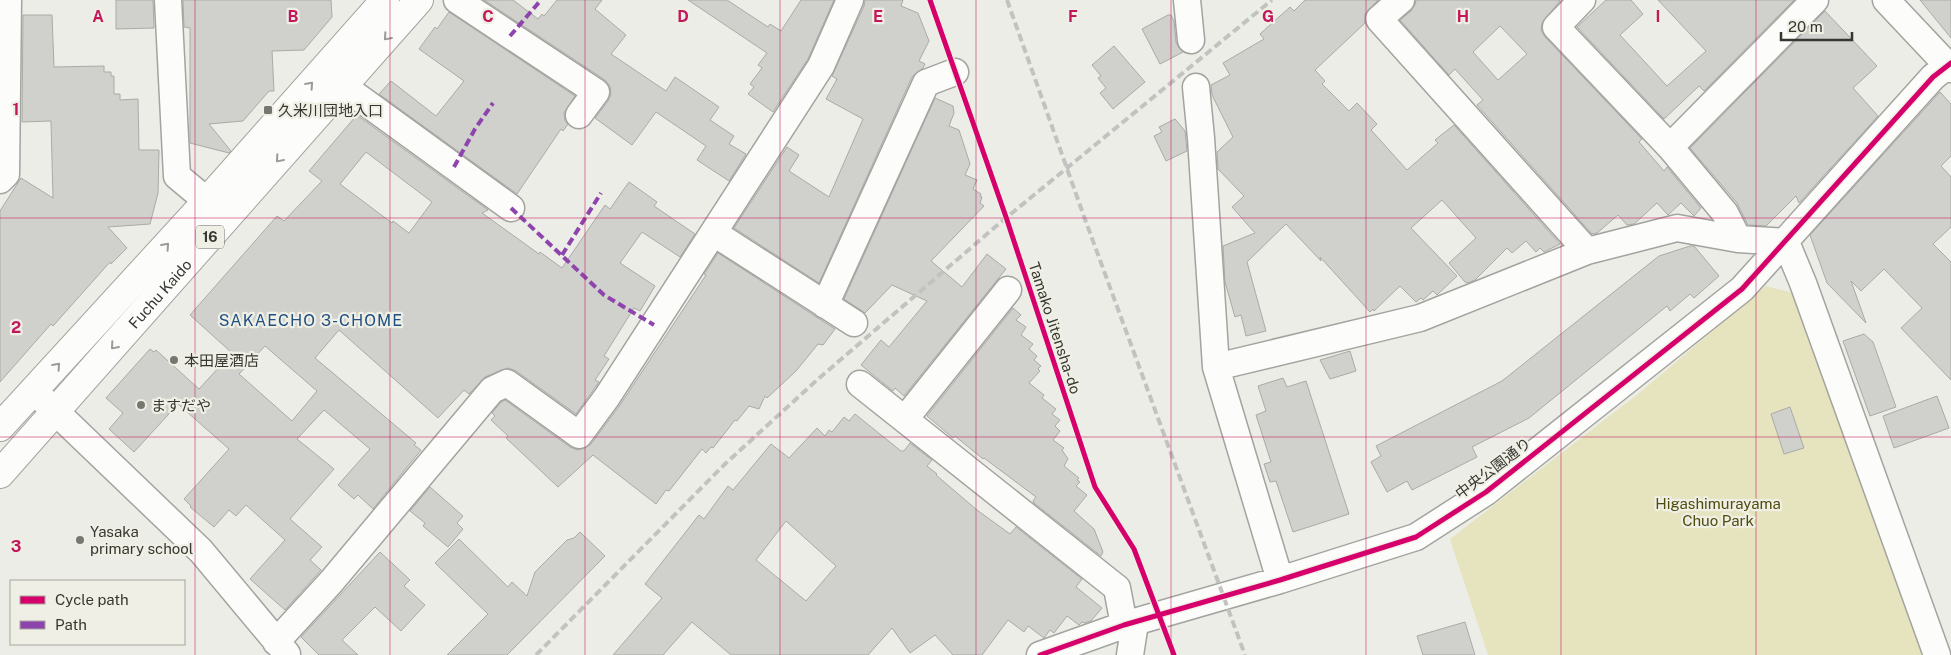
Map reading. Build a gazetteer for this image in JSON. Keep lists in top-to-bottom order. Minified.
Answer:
{"streets":{"main road":["16","Fuchu Kaido"],"street":["中央公園通り"],"cycle path":["Tamako Jitensha-do"]},"districts":["SAKAECHO 3-CHOME"],"parks":["Higashimurayama Chuo Park"],"places":{"transit":["久米川団地入口"],"other":["本田屋酒店","ますだや","Yasaka primary school"]},"legend":["Cycle path","Path"],"scale_bar":"20 m","grid":{"columns":["A","B","C","D","E","F","G","H","I"],"rows":["1","2","3"]}}
